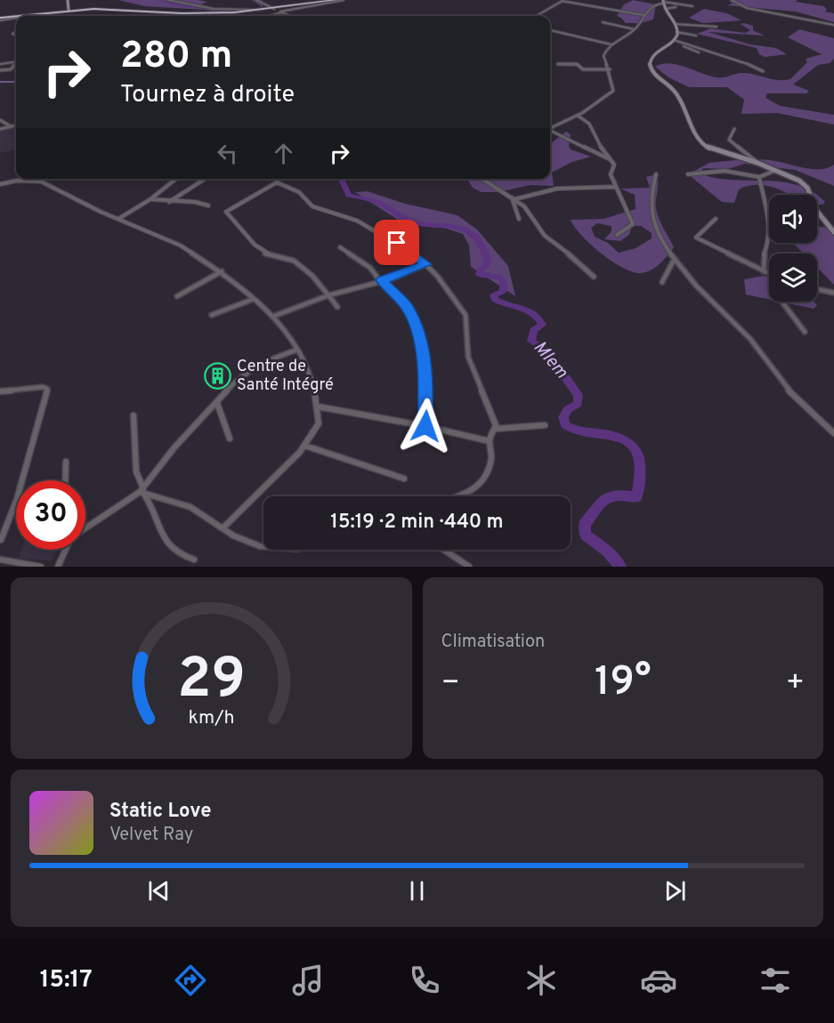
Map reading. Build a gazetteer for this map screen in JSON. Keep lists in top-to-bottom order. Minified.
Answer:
{"water":["Mlem"],"places":{"building":["Centre de Santé Intégré"]},"page":{"turn":["280 m","Tournez à droite"],"limit":"30","trip":"15:19 · 2 min · 440 m","tile":"Climatisation","heat":["−","19°","+"],"song":["Static Love","Velvet Ray"],"tabs":"15:17","gauge":["29","km/h"]}}
